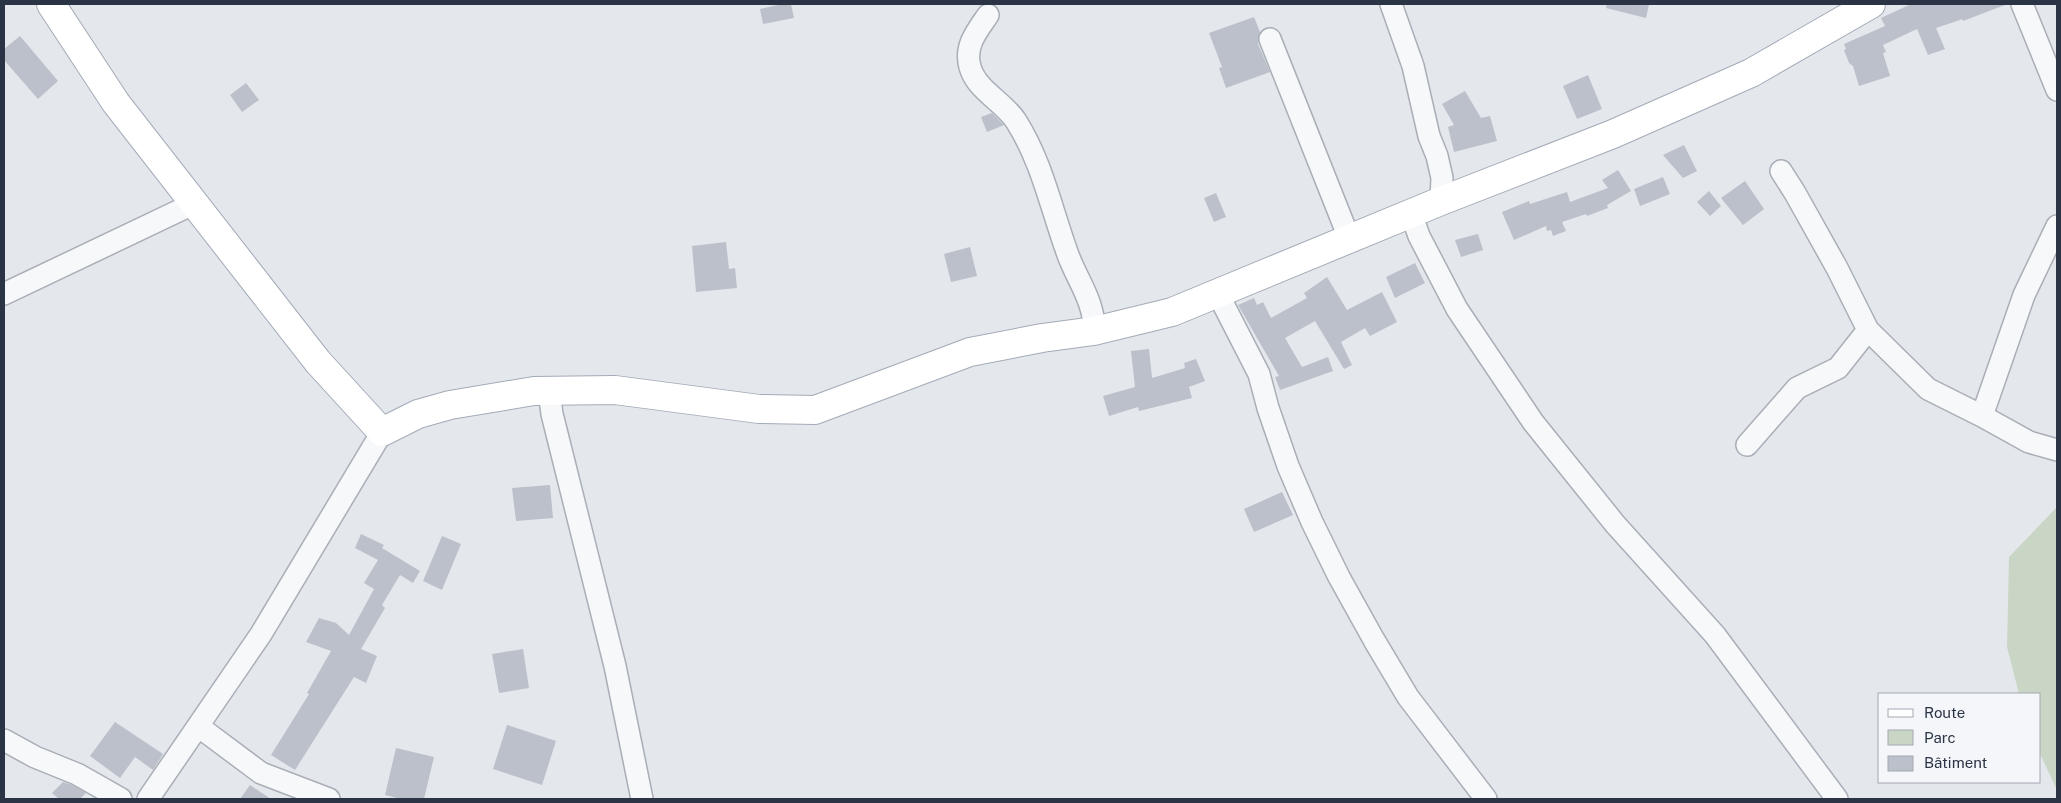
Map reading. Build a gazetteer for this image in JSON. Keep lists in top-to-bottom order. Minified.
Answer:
{"legend":["Route","Parc","Bâtiment"]}
